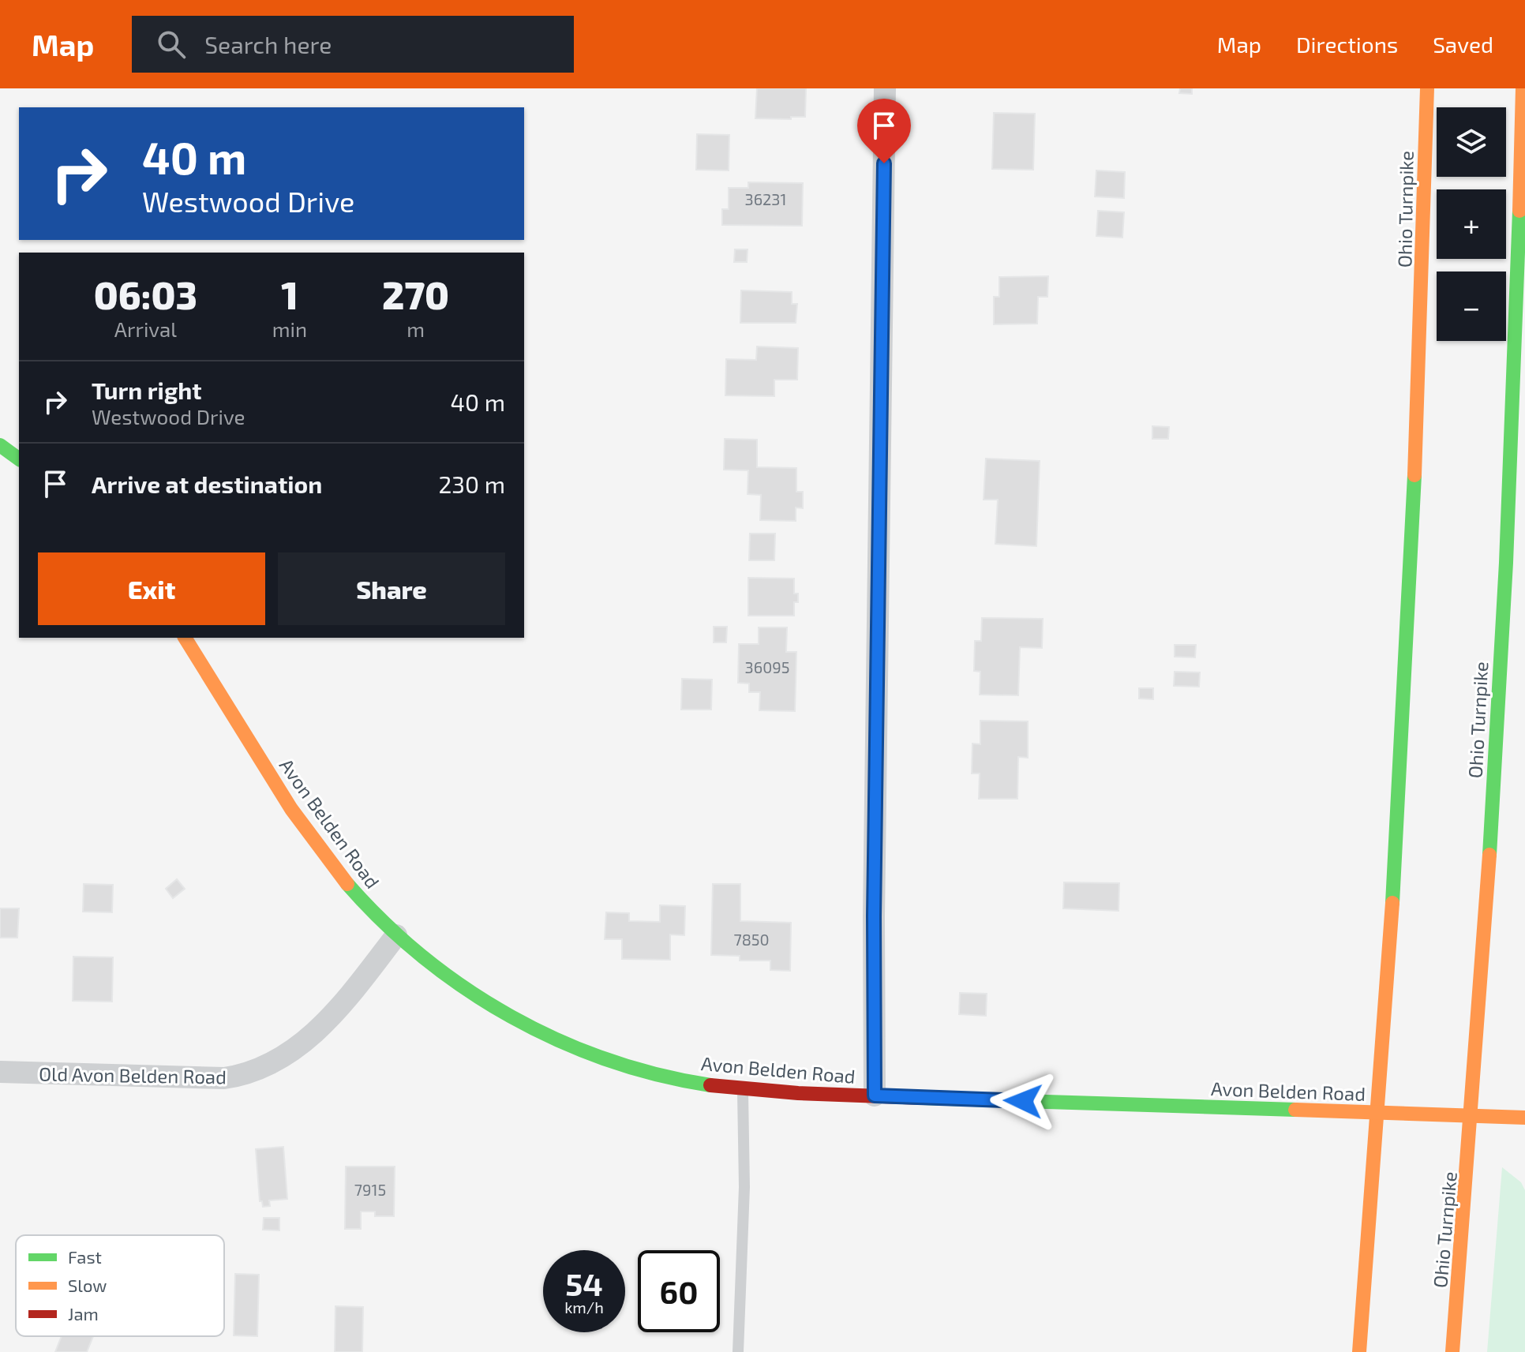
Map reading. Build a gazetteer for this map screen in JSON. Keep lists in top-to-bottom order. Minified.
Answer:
{"streets":{"main road":["Ohio Turnpike","Avon Belden Road"],"street":["Old Avon Belden Road"]},"crossings":[["Avon Belden Road","Old Avon Belden Road"]],"house_numbers":["36231","36095","7850","7915"],"legend":["Fast","Slow","Jam"],"page":{"header":"Map","search":"Search here","nav":["Map","Directions","Saved"],"map_buttons":["+","−"],"turn":["40 m","Westwood Drive"],"eta":["06:03","Arrival","1","min","270","m"],"list":[{"name":"Turn right","note":"Westwood Drive","value":"40 m"},{"name":"Arrive at destination","value":"230 m"}],"buttons":["Exit","Share"],"speed":"54 km/h","limit":"60"}}
